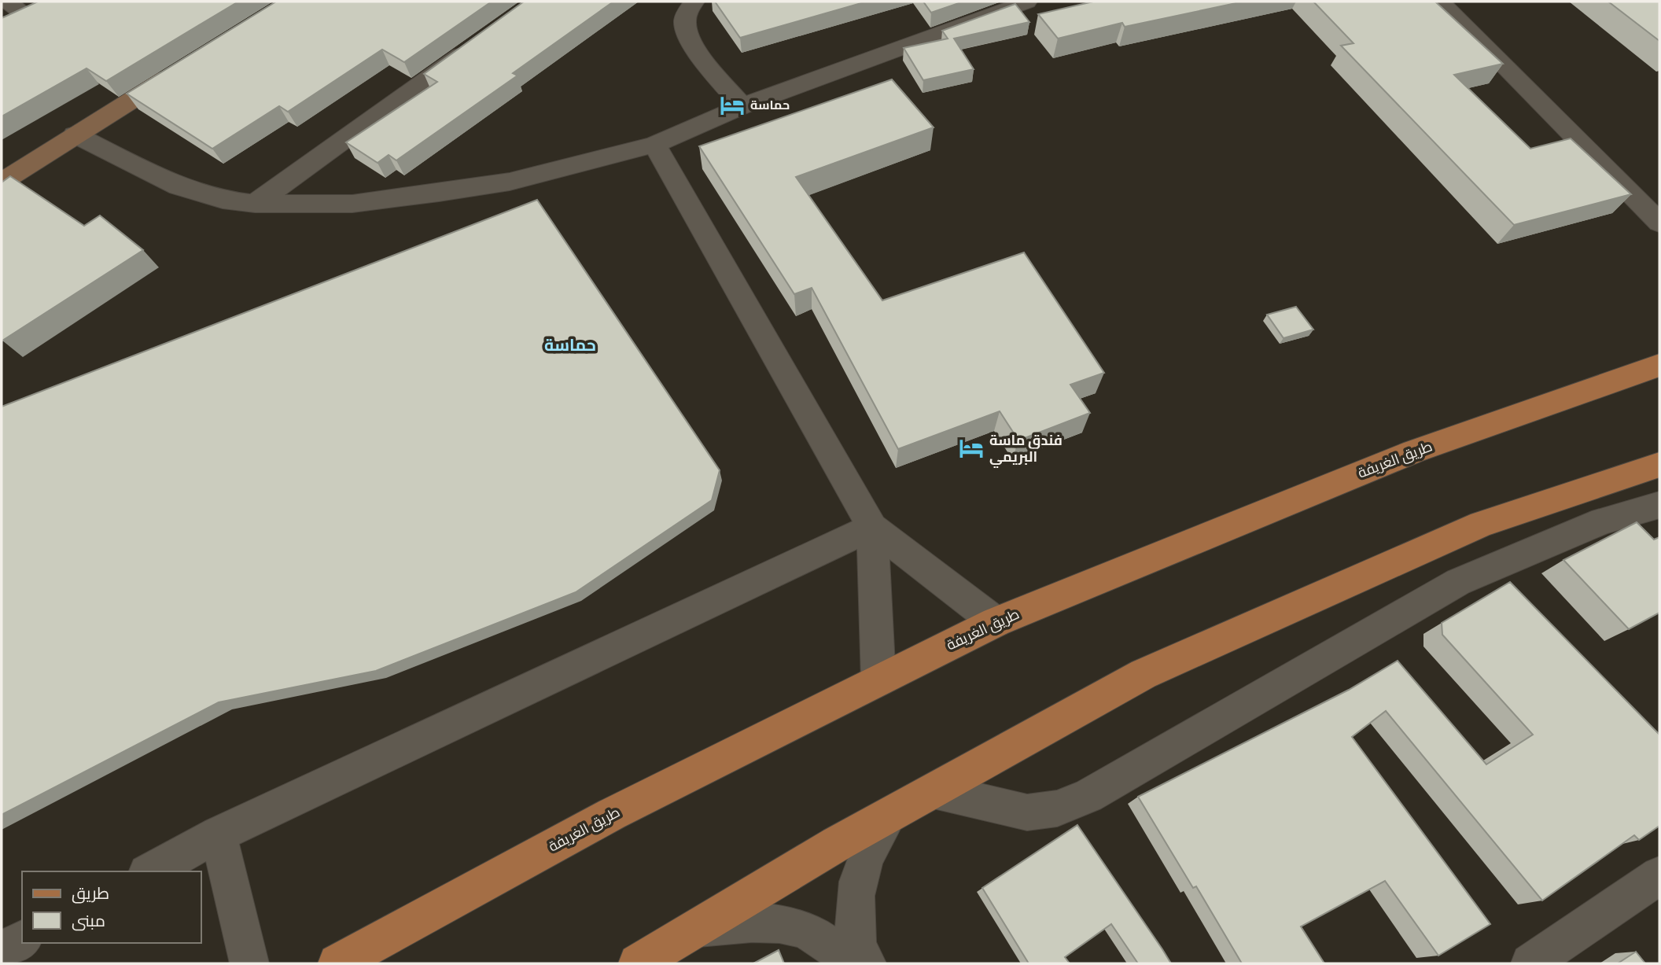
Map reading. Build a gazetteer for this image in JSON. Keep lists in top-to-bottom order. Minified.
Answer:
{"streets":{"main road":["طريق الغريفة"]},"districts":["حماسة"],"places":{"hotel":["حماسة","فندق ماسة البريمي"]},"legend":["طريق","مبنى"]}
